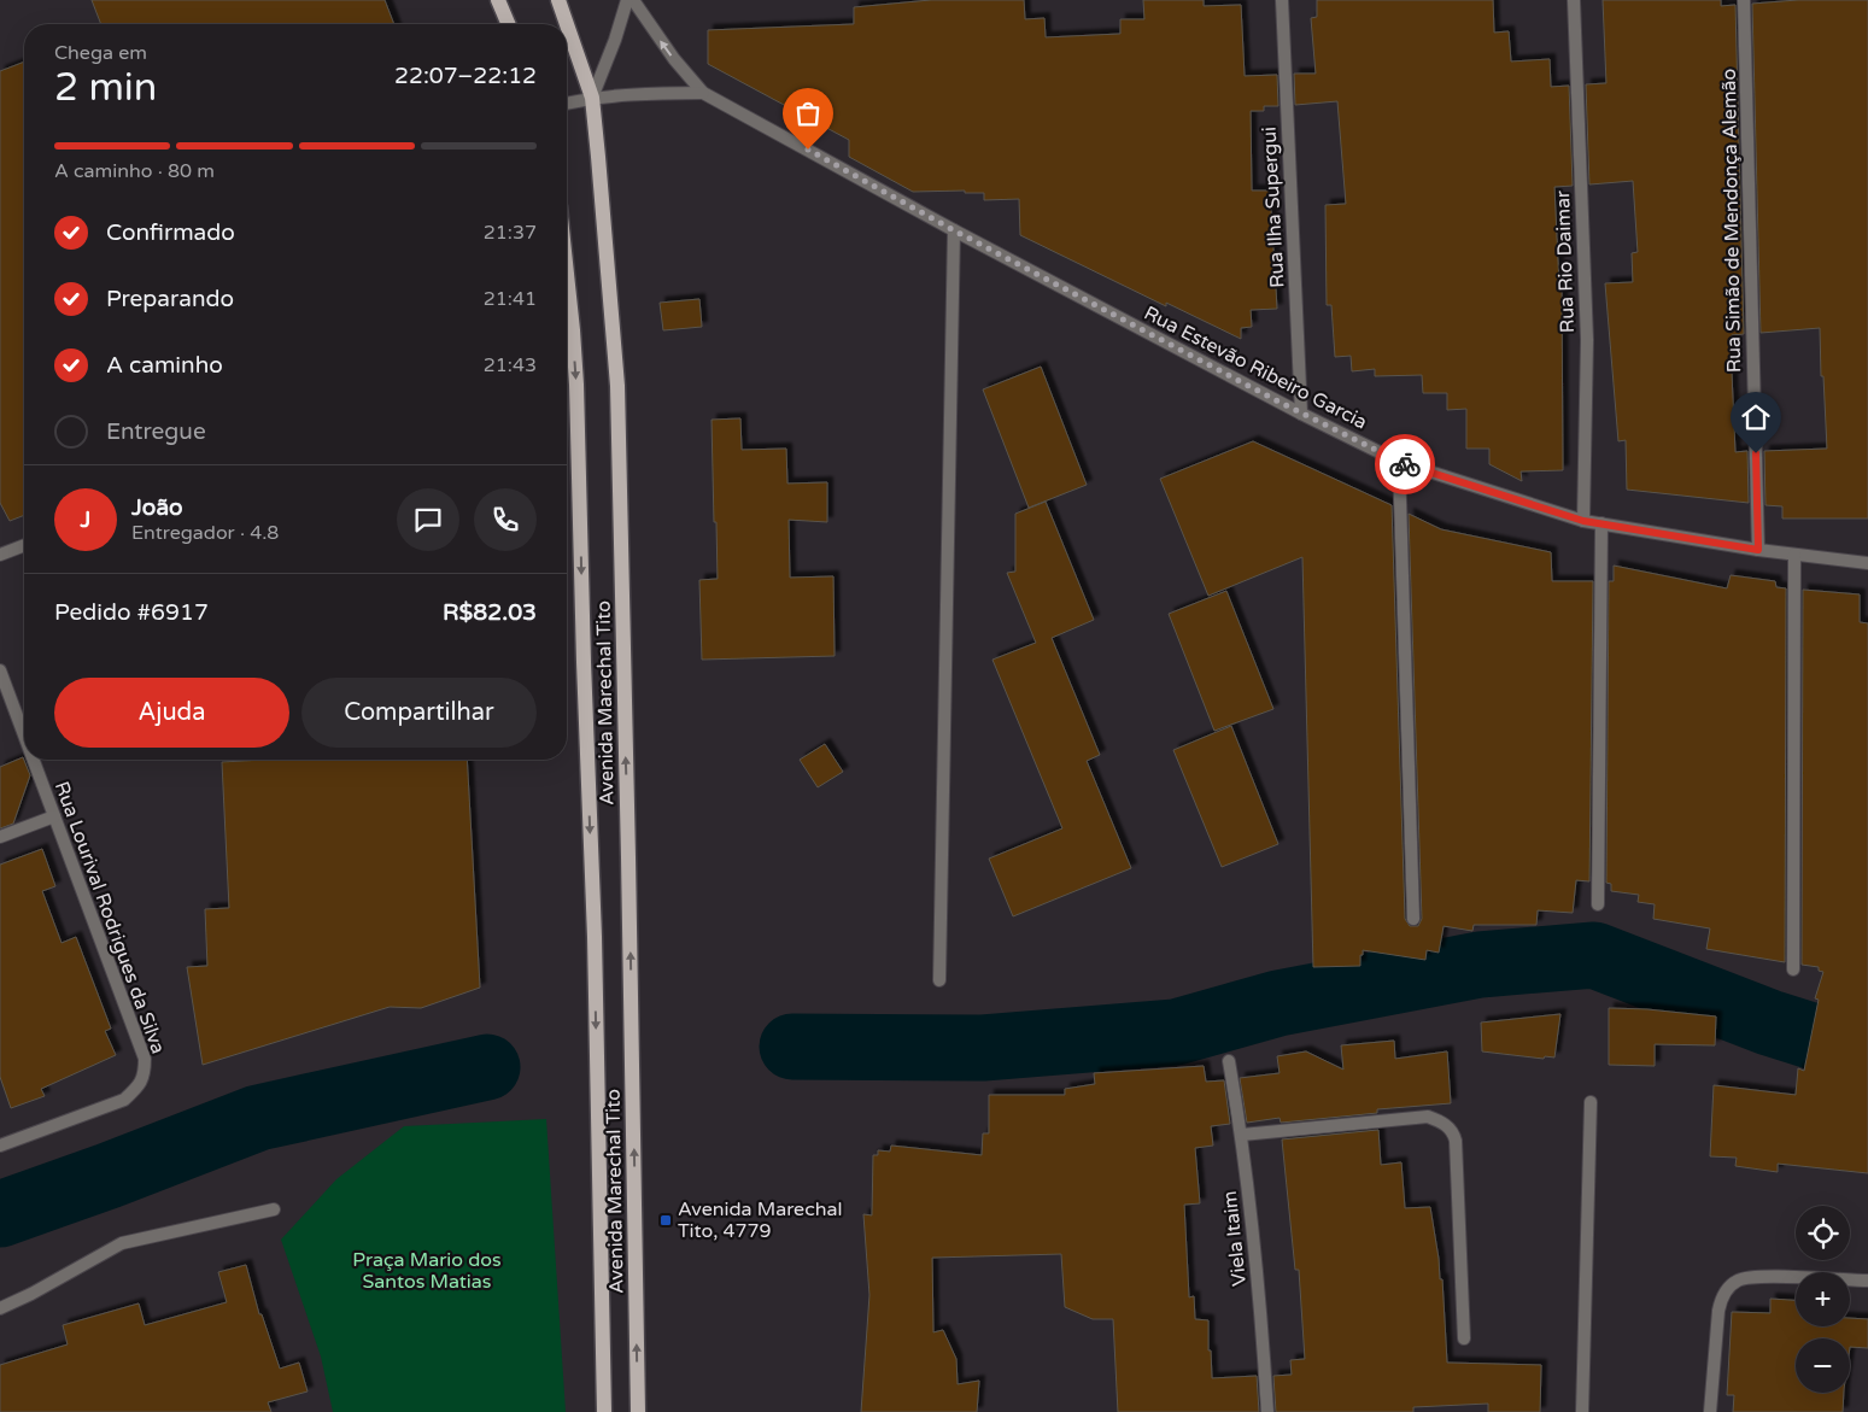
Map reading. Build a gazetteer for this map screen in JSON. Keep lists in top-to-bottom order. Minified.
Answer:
{"streets":{"main road":["Avenida Marechal Tito"],"street":["Rua Ilha Supergui","Rua Simão de Mendonça Alemão","Rua Rio Daimar","Rua Estevão Ribeiro Garcia","Rua Lourival Rodrigues da Silva","Viela Itaim"]},"crossings":[["Rua Ilha Supergui","Rua Estevão Ribeiro Garcia"],["Rua Simão de Mendonça Alemão","Rua Estevão Ribeiro Garcia"],["Rua Rio Daimar","Rua Estevão Ribeiro Garcia"],["Rua Estevão Ribeiro Garcia","Avenida Marechal Tito"]],"parks":["Praça Mario dos Santos Matias"],"places":{"transit":["Avenida Marechal Tito, 4779"]},"page":{"heading":["2 min","Chega em","22:07–22:12"],"panel":["João","Entregador · 4.8","Pedido #6917","R$82.03"],"bar":"A caminho · 80 m","list":[["Confirmado","21:37"],["Preparando","21:41"],["A caminho","21:43"],"Entregue"],"round":"J","buttons":["Ajuda","Compartilhar"],"map_buttons":["+","−"]}}
